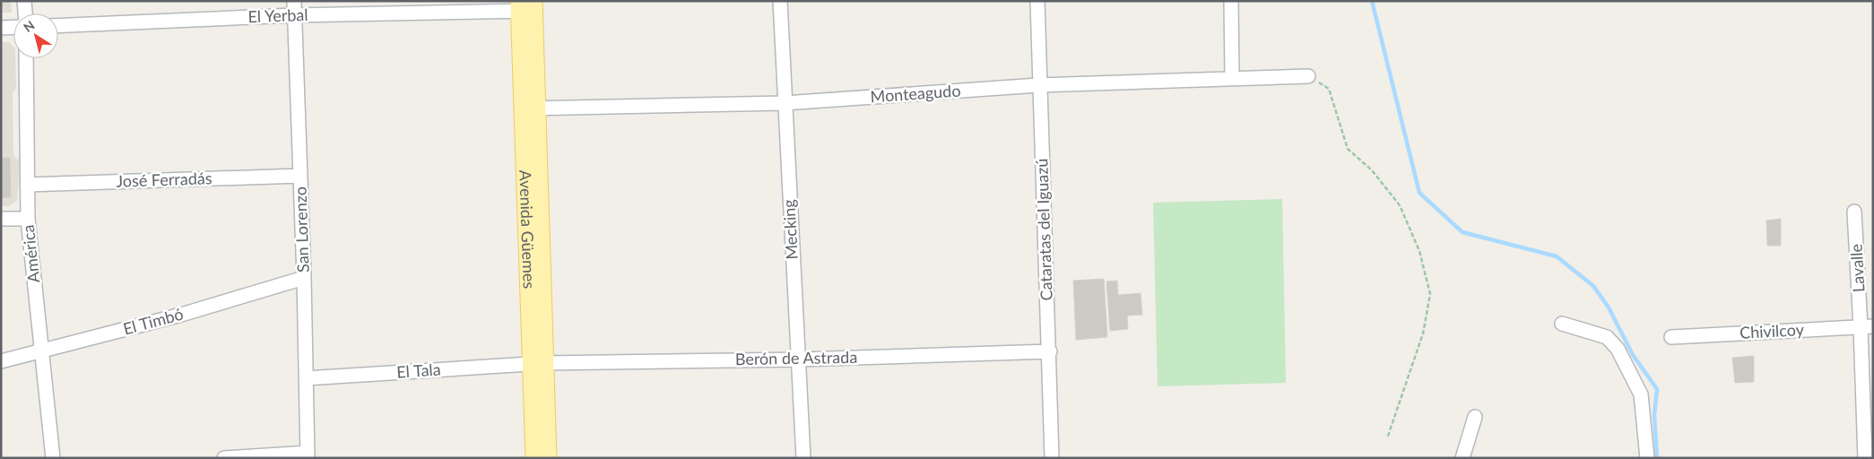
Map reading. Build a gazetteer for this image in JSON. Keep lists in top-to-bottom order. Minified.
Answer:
{"streets":{"main road":["Avenida Güemes"],"street":["El Yerbal","Monteagudo","José Ferradás","San Lorenzo","Mecking","Cataratas del Iguazú","América","Lavalle","El Timbó","Chivilcoy","Berón de Astrada","El Tala"]},"crossings":[["El Yerbal","San Lorenzo"],["El Yerbal","Avenida Güemes"],["Monteagudo","Avenida Güemes"],["Monteagudo","Mecking"],["Monteagudo","Cataratas del Iguazú"],["José Ferradás","San Lorenzo"],["José Ferradás","América"],["San Lorenzo","El Timbó"],["San Lorenzo","El Tala"],["Avenida Güemes","Berón de Astrada"],["Avenida Güemes","El Tala"],["Mecking","Berón de Astrada"],["Cataratas del Iguazú","Berón de Astrada"],["América","El Timbó"],["Lavalle","Chivilcoy"],["Berón de Astrada","El Tala"]],"north":"top left"}
